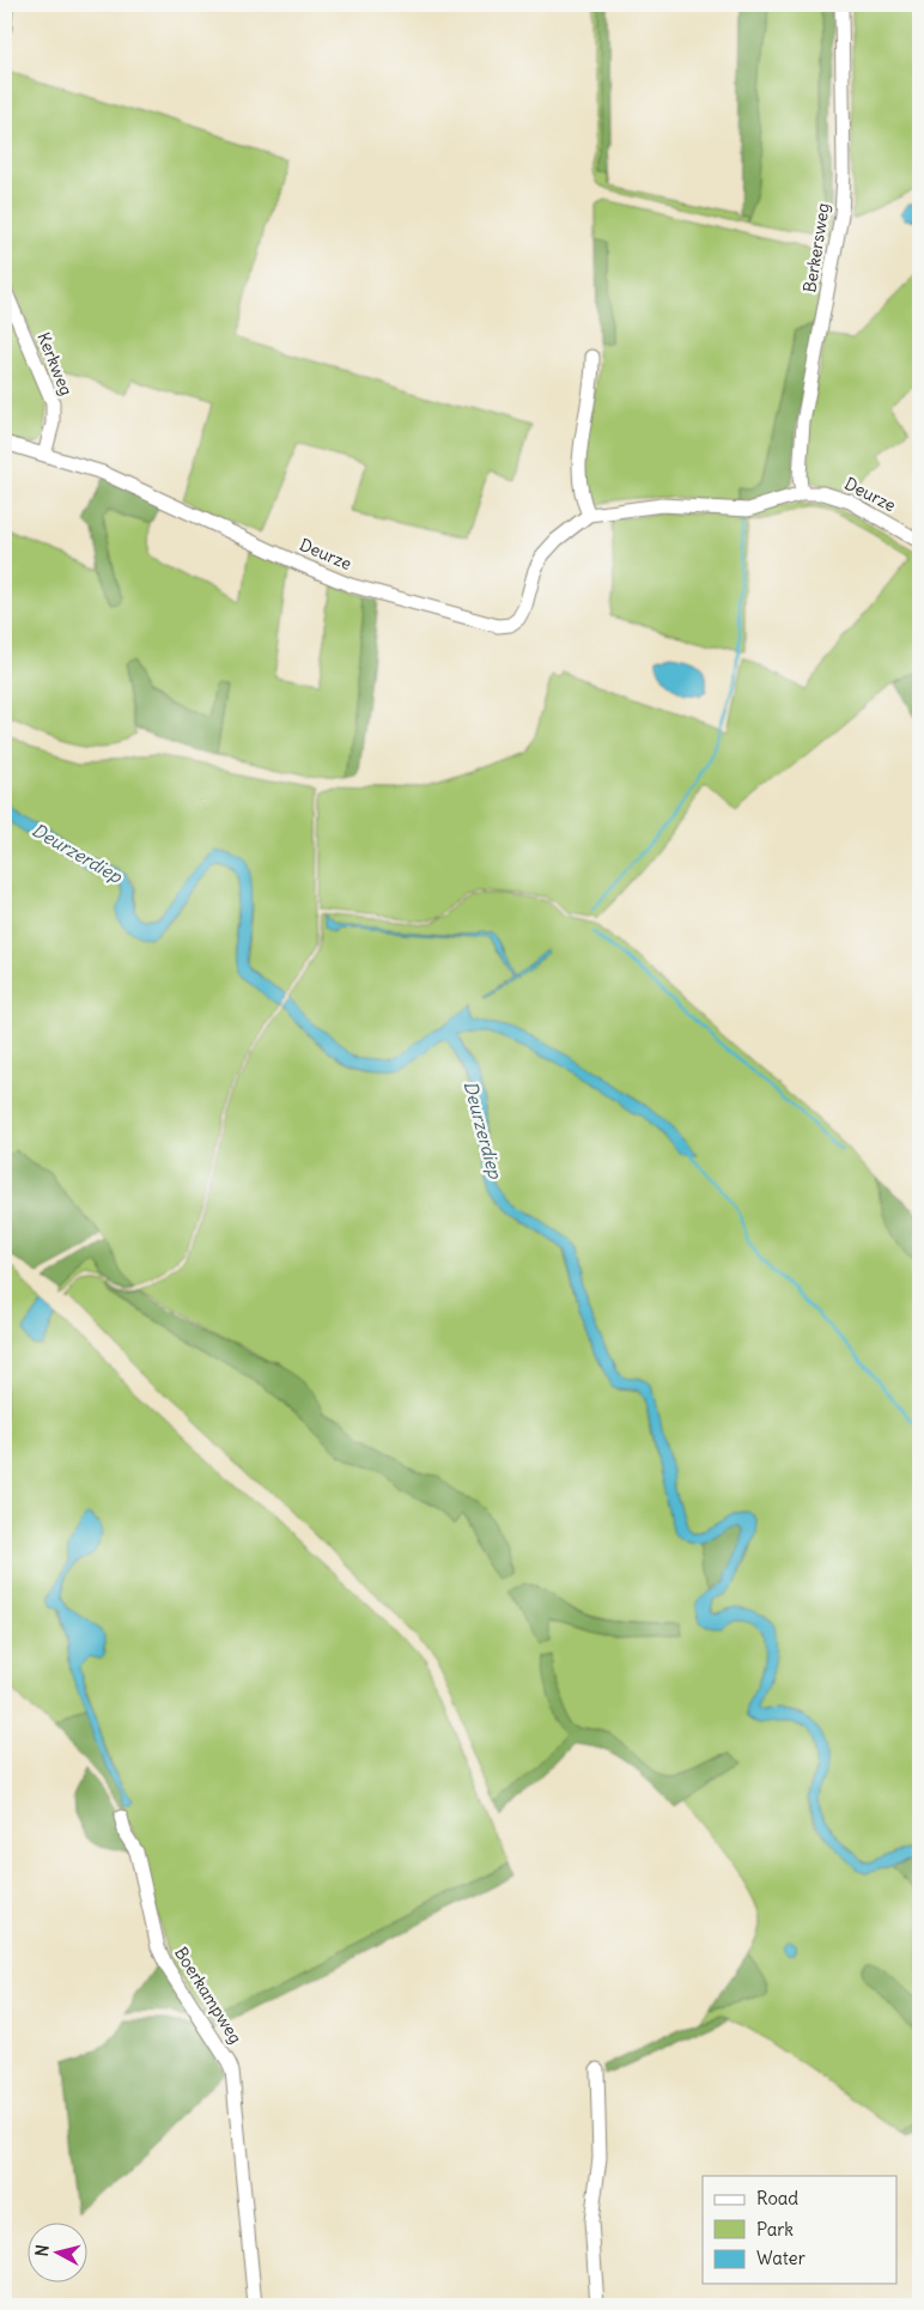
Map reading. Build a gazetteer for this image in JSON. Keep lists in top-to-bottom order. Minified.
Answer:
{"streets":{"street":["Berkersweg","Kerkweg","Deurze","Boerkampweg"]},"crossings":[["Berkersweg","Deurze"],["Kerkweg","Deurze"]],"water":["Deurzerdiep"],"legend":["Road","Park","Water"],"north":"left"}
